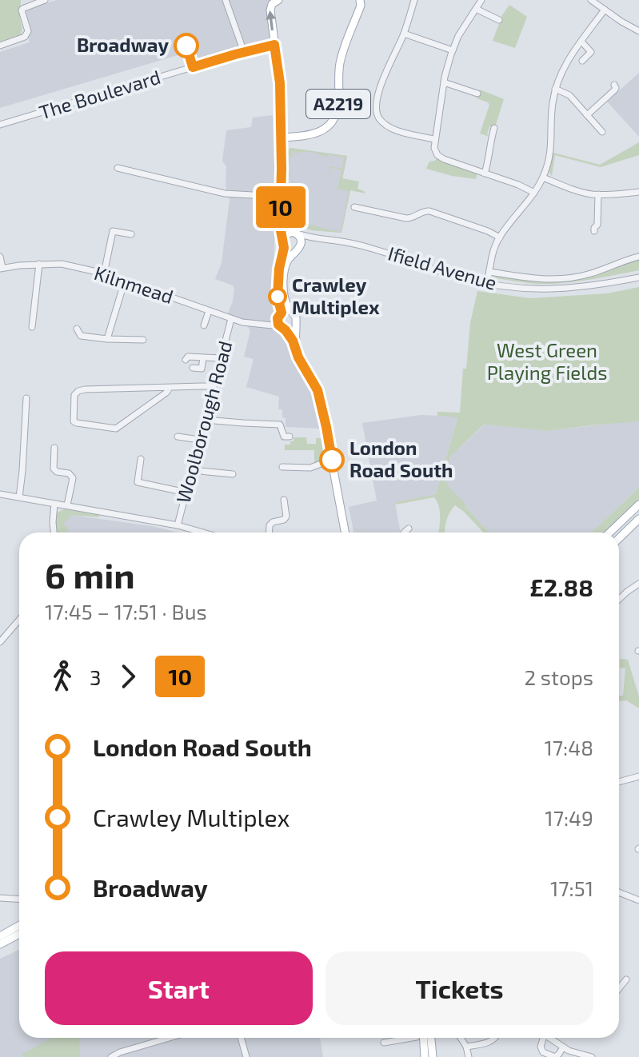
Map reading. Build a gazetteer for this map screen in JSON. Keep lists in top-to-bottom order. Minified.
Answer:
{"streets":{"main road":["A2219"],"street":["The Boulevard","Ifield Avenue","Kilnmead","Woolborough Road"]},"crossings":[["The Boulevard","A2219"],["A2219","Ifield Avenue"],["A2219","Kilnmead"],["Kilnmead","Woolborough Road"]],"parks":["West Green Playing Fields"],"places":["Broadway","Crawley Multiplex","London Road South"],"lines":["bus line 10"],"page":{"on_map":"10","heading":["6 min","17:45 – 17:51 · Bus","£2.88"],"legs":["3","10","2 stops"],"list":[{"name":"London Road South","value":"17:48"},{"name":"Crawley Multiplex","value":"17:49"},{"name":"Broadway","value":"17:51"}],"buttons":["Start","Tickets"]}}
